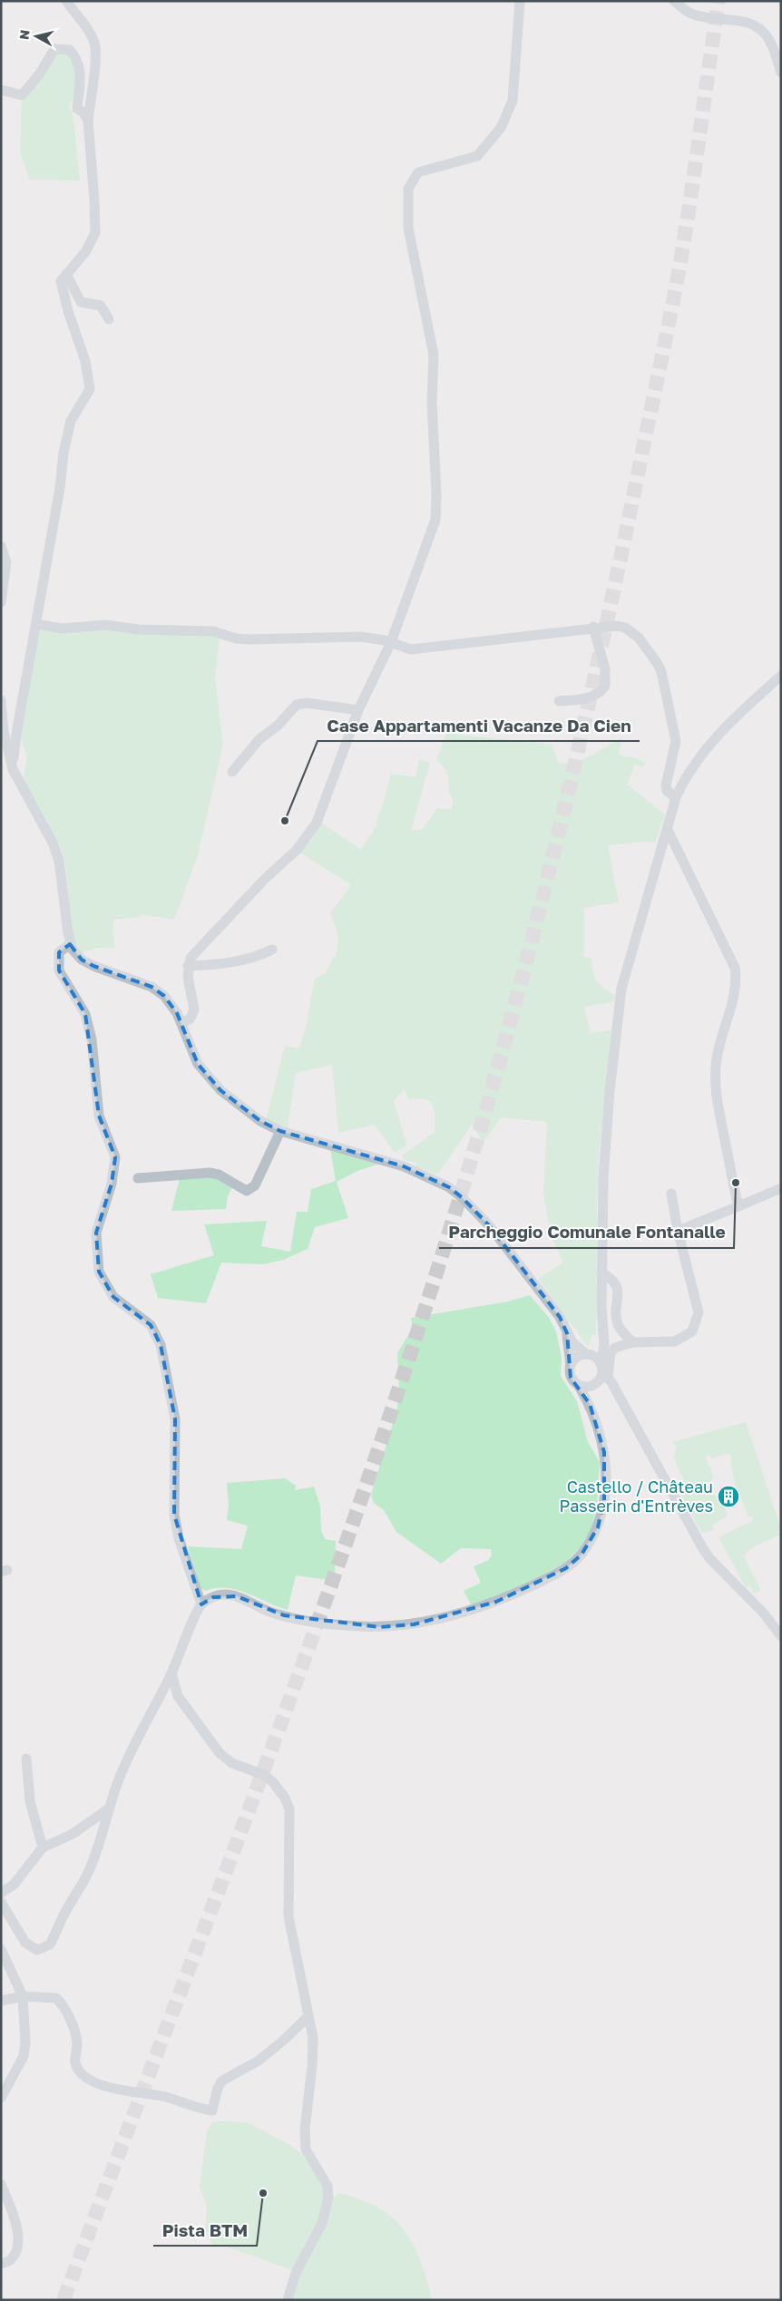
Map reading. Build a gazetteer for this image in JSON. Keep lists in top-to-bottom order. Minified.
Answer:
{"places":{"other":["Case Appartamenti Vacanze Da Cien","Parcheggio Comunale Fontanalle","Pista BTM"],"building":["Castello / Château Passerin d'Entrèves"]},"north":"left"}
